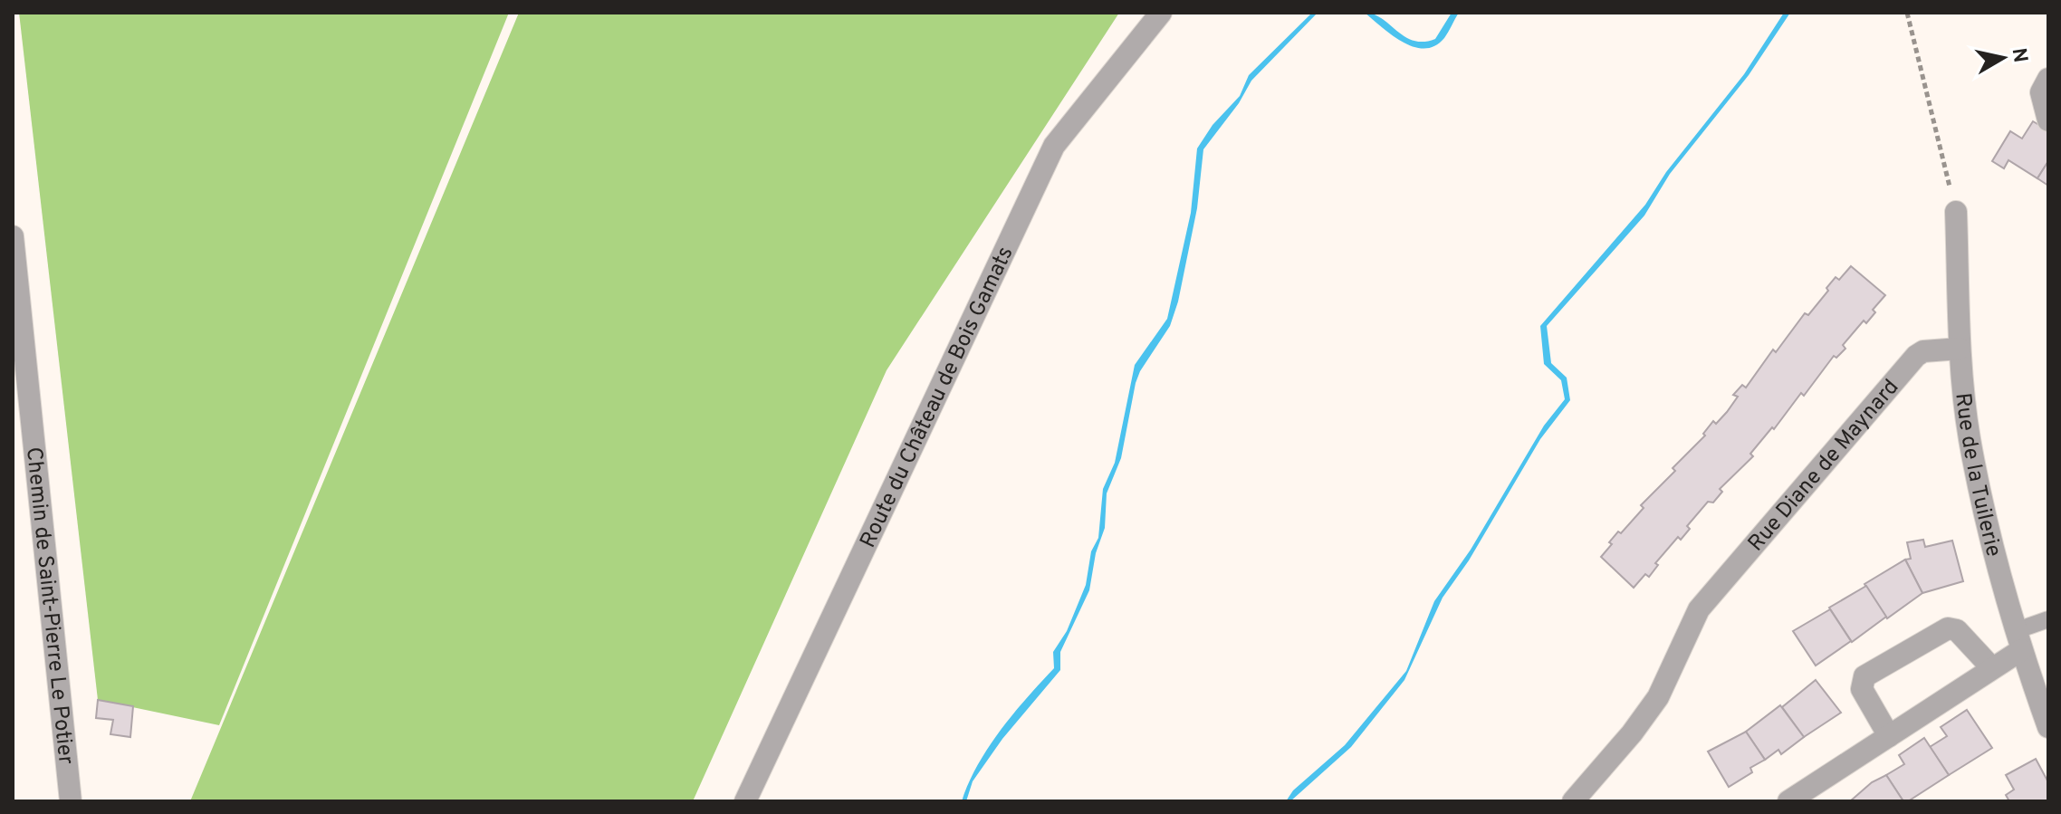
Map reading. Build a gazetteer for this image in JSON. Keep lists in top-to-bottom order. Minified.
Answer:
{"streets":{"street":["Route du Château de Bois Gamats","Rue Diane de Maynard","Rue de la Tuilerie","Chemin de Saint-Pierre Le Potier"]},"crossings":[["Rue Diane de Maynard","Rue de la Tuilerie"]],"north":"right"}
